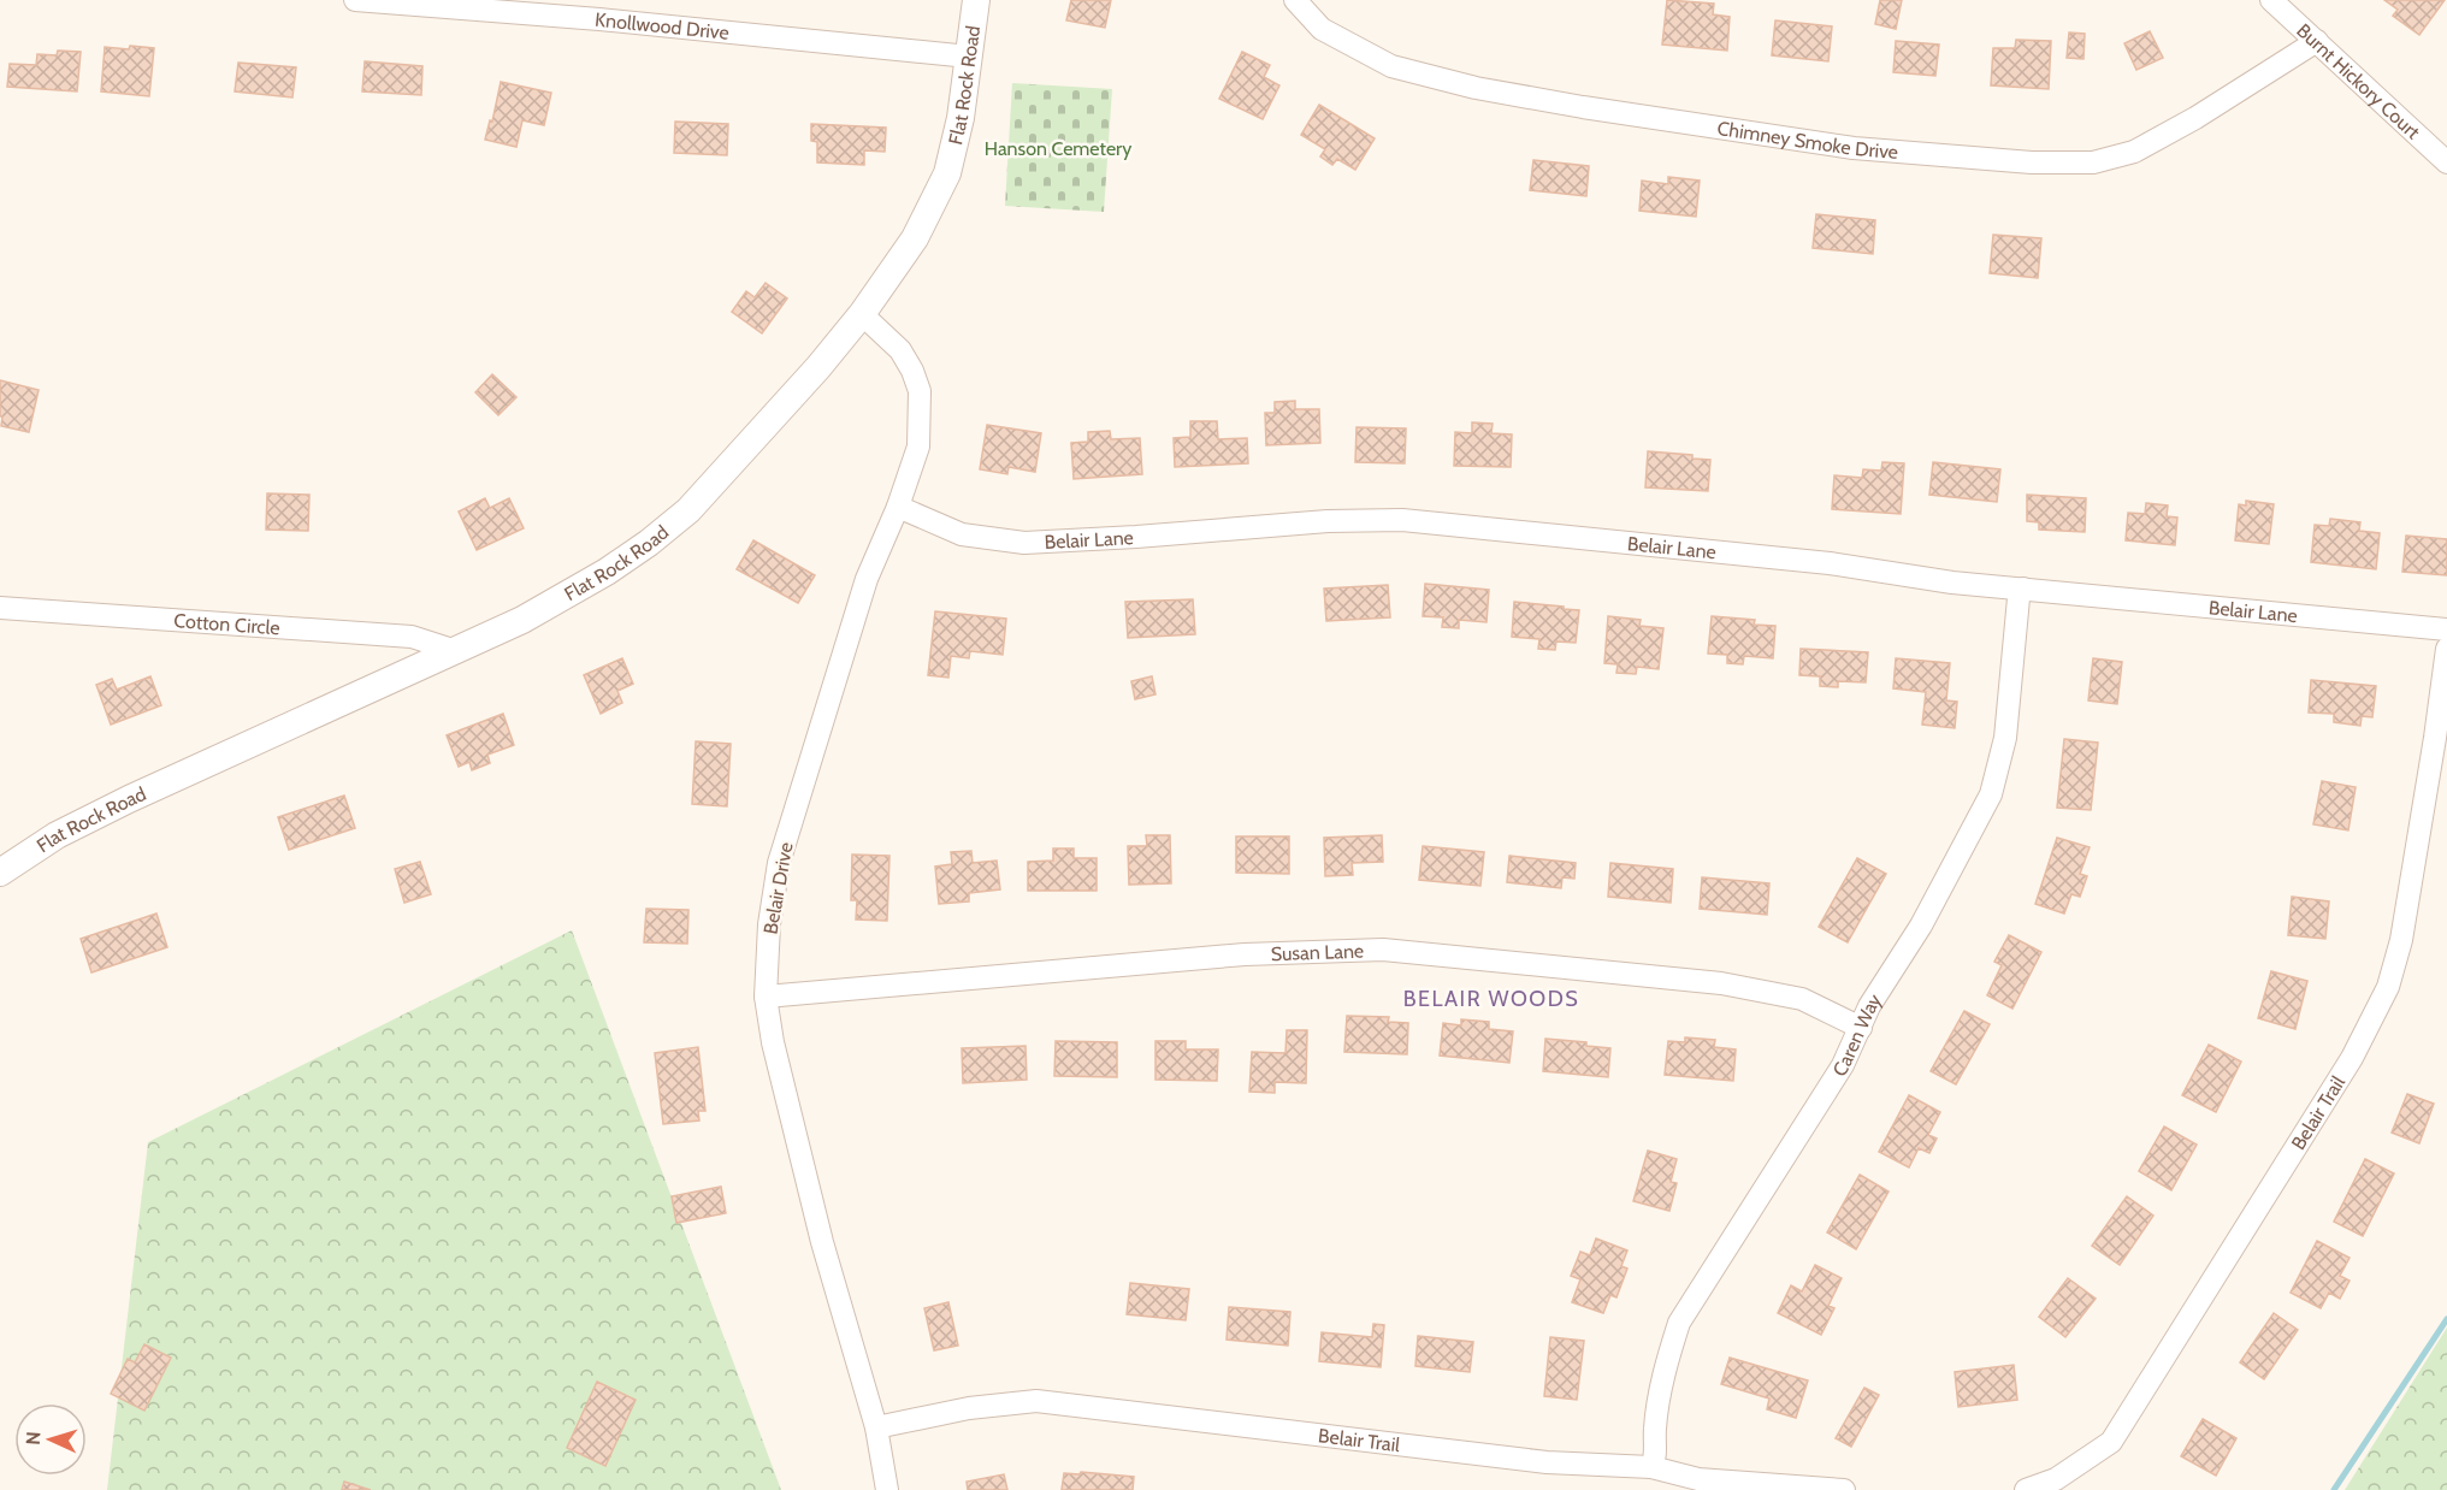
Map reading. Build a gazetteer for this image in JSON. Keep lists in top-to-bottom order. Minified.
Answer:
{"streets":{"street":["Knollwood Drive","Burnt Hickory Court","Flat Rock Road","Chimney Smoke Drive","Belair Lane","Cotton Circle","Belair Drive","Susan Lane","Caren Way","Belair Trail"]},"crossings":[["Knollwood Drive","Flat Rock Road"],["Burnt Hickory Court","Chimney Smoke Drive"],["Flat Rock Road","Cotton Circle"],["Flat Rock Road","Belair Drive"],["Belair Lane","Belair Drive"],["Belair Lane","Caren Way"],["Belair Drive","Susan Lane"],["Belair Drive","Belair Trail"],["Susan Lane","Caren Way"],["Caren Way","Belair Trail"]],"districts":["BELAIR WOODS"],"parks":["Hanson Cemetery"],"north":"left"}
